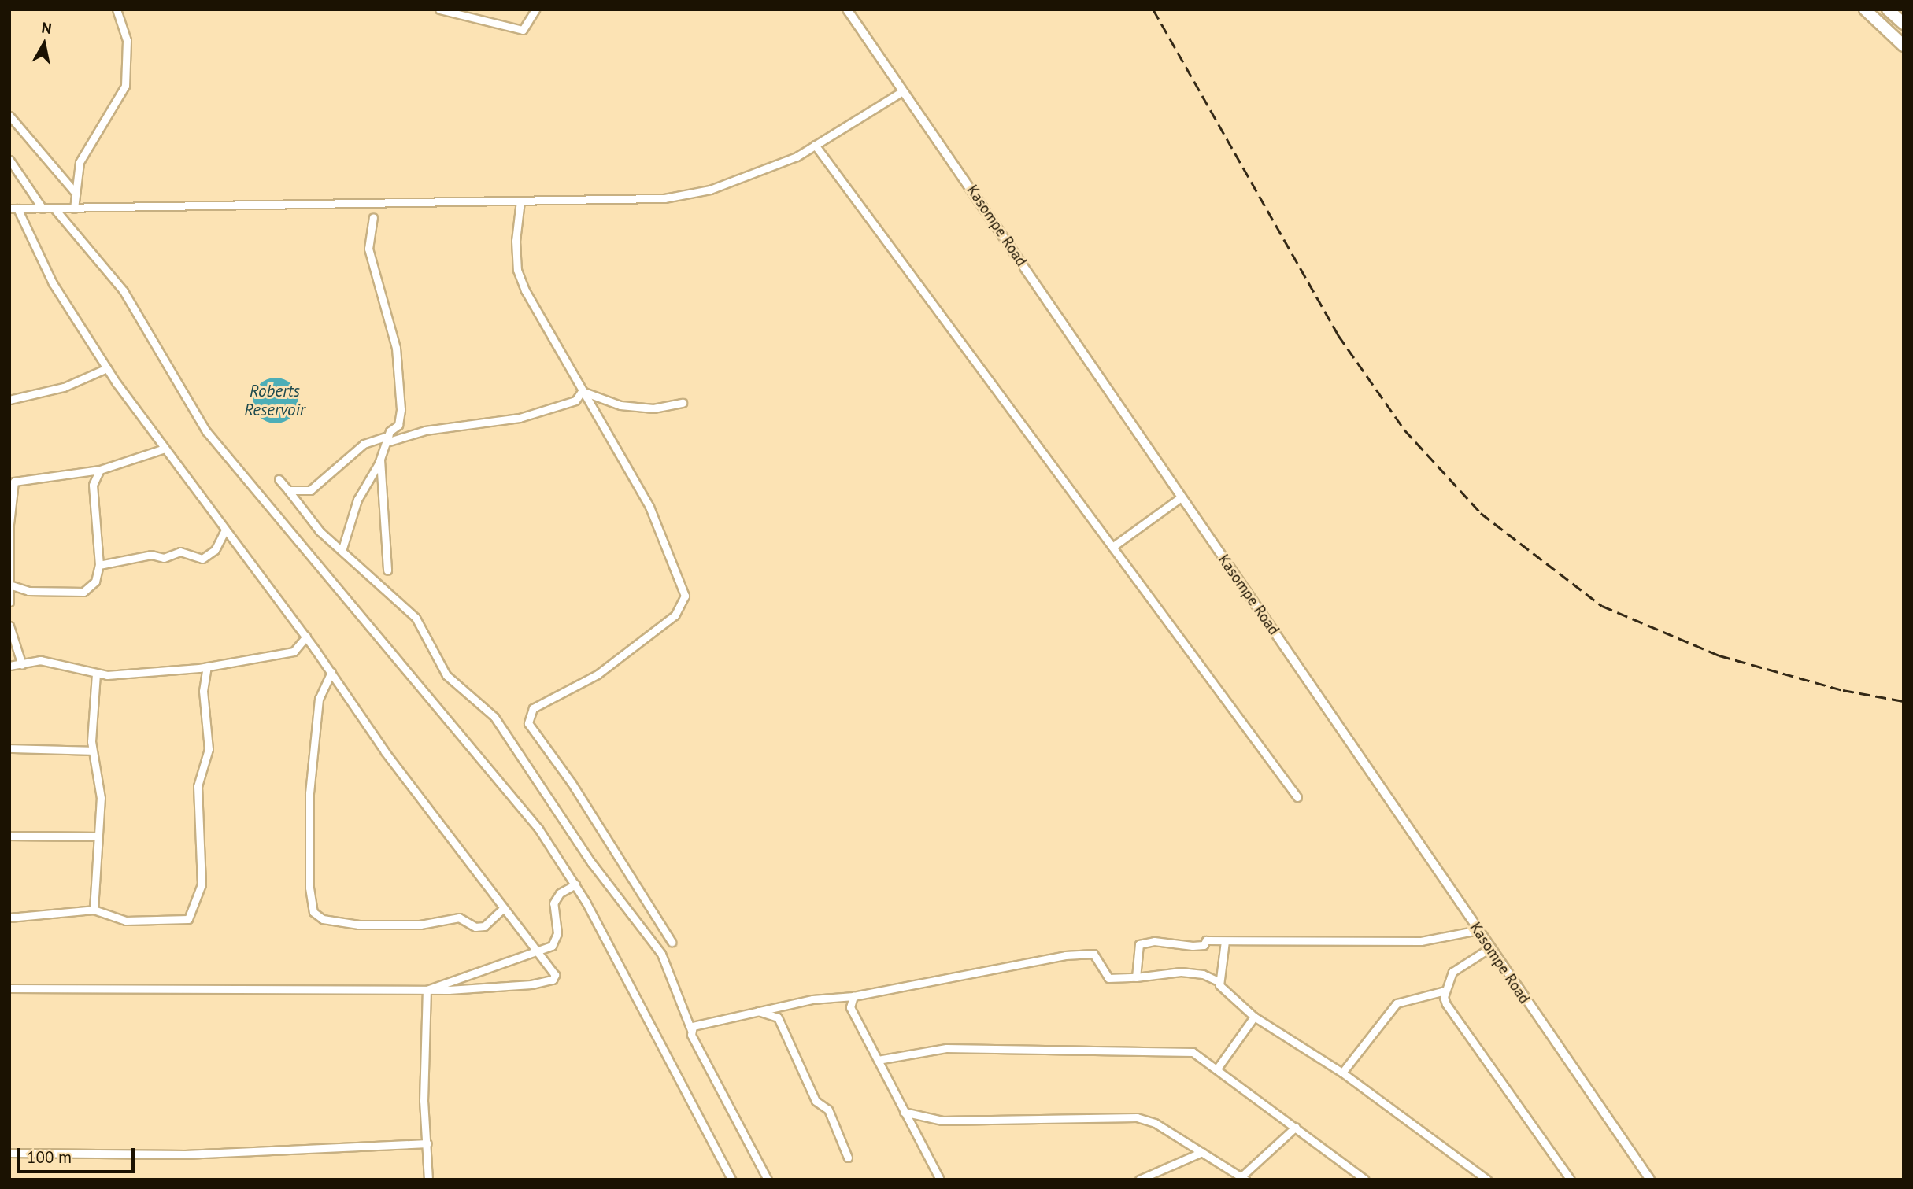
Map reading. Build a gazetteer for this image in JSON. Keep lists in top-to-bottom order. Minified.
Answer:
{"streets":{"street":["Kasompe Road"]},"water":["Roberts Reservoir"],"scale_bar":"100 m","north":"top"}
